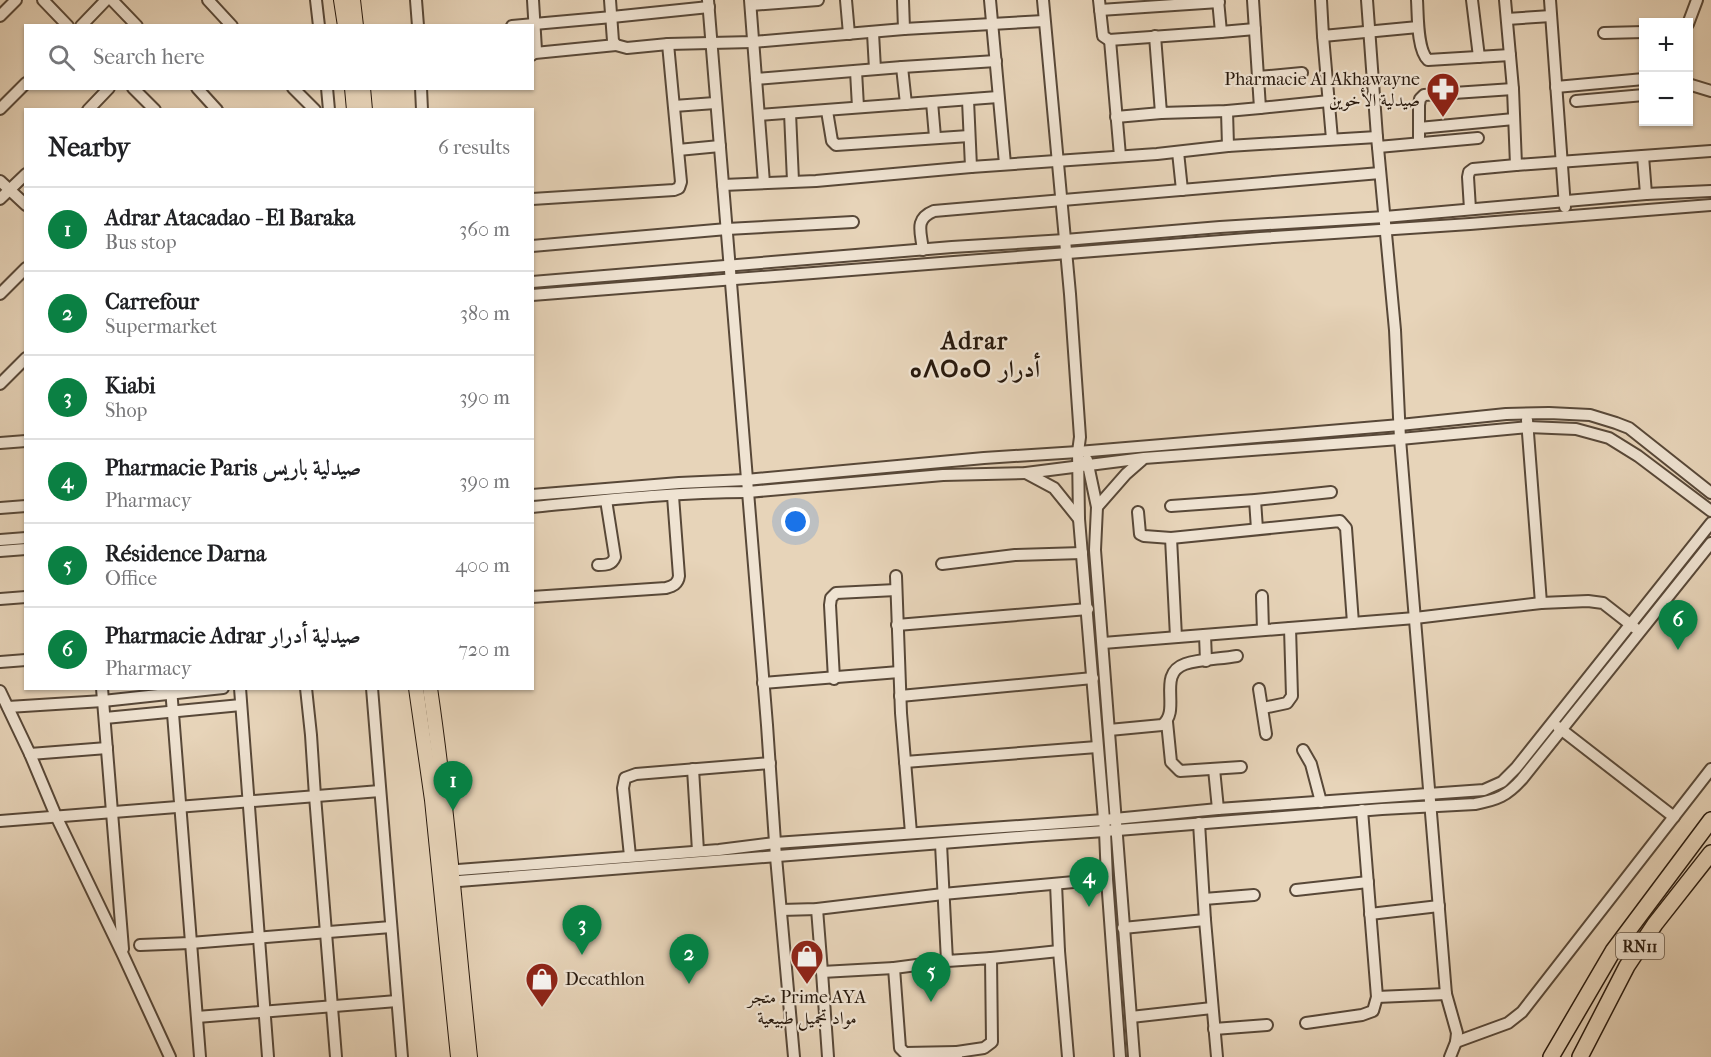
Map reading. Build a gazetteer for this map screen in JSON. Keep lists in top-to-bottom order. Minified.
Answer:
{"streets":{"highway":["RN11"]},"districts":["Adrar ⴰⴷⵔⴰⵔ أدرار"],"places":{"pharmacy":["Pharmacie Al Akhawayne صيدلية الأخوين"],"shop":["متجر Prime AYA مواد تجميل طبيعية","Decathlon"]},"page":{"map_buttons":["+","−"],"search":"Search here","heading":["Nearby","6 results"],"list":[{"mark":"1","name":"Adrar Atacadao - El Baraka","note":"Bus stop","value":"360 m"},{"mark":"2","name":"Carrefour","note":"Supermarket","value":"380 m"},{"mark":"3","name":"Kiabi","note":"Shop","value":"390 m"},{"mark":"4","name":"Pharmacie Paris صيدلية باريس","note":"Pharmacy","value":"390 m"},{"mark":"5","name":"Résidence Darna","note":"Office","value":"400 m"},{"mark":"6","name":"Pharmacie Adrar صيدلية أدرار","note":"Pharmacy","value":"720 m"}],"pins":["6","1","4","3","2","5"]}}
